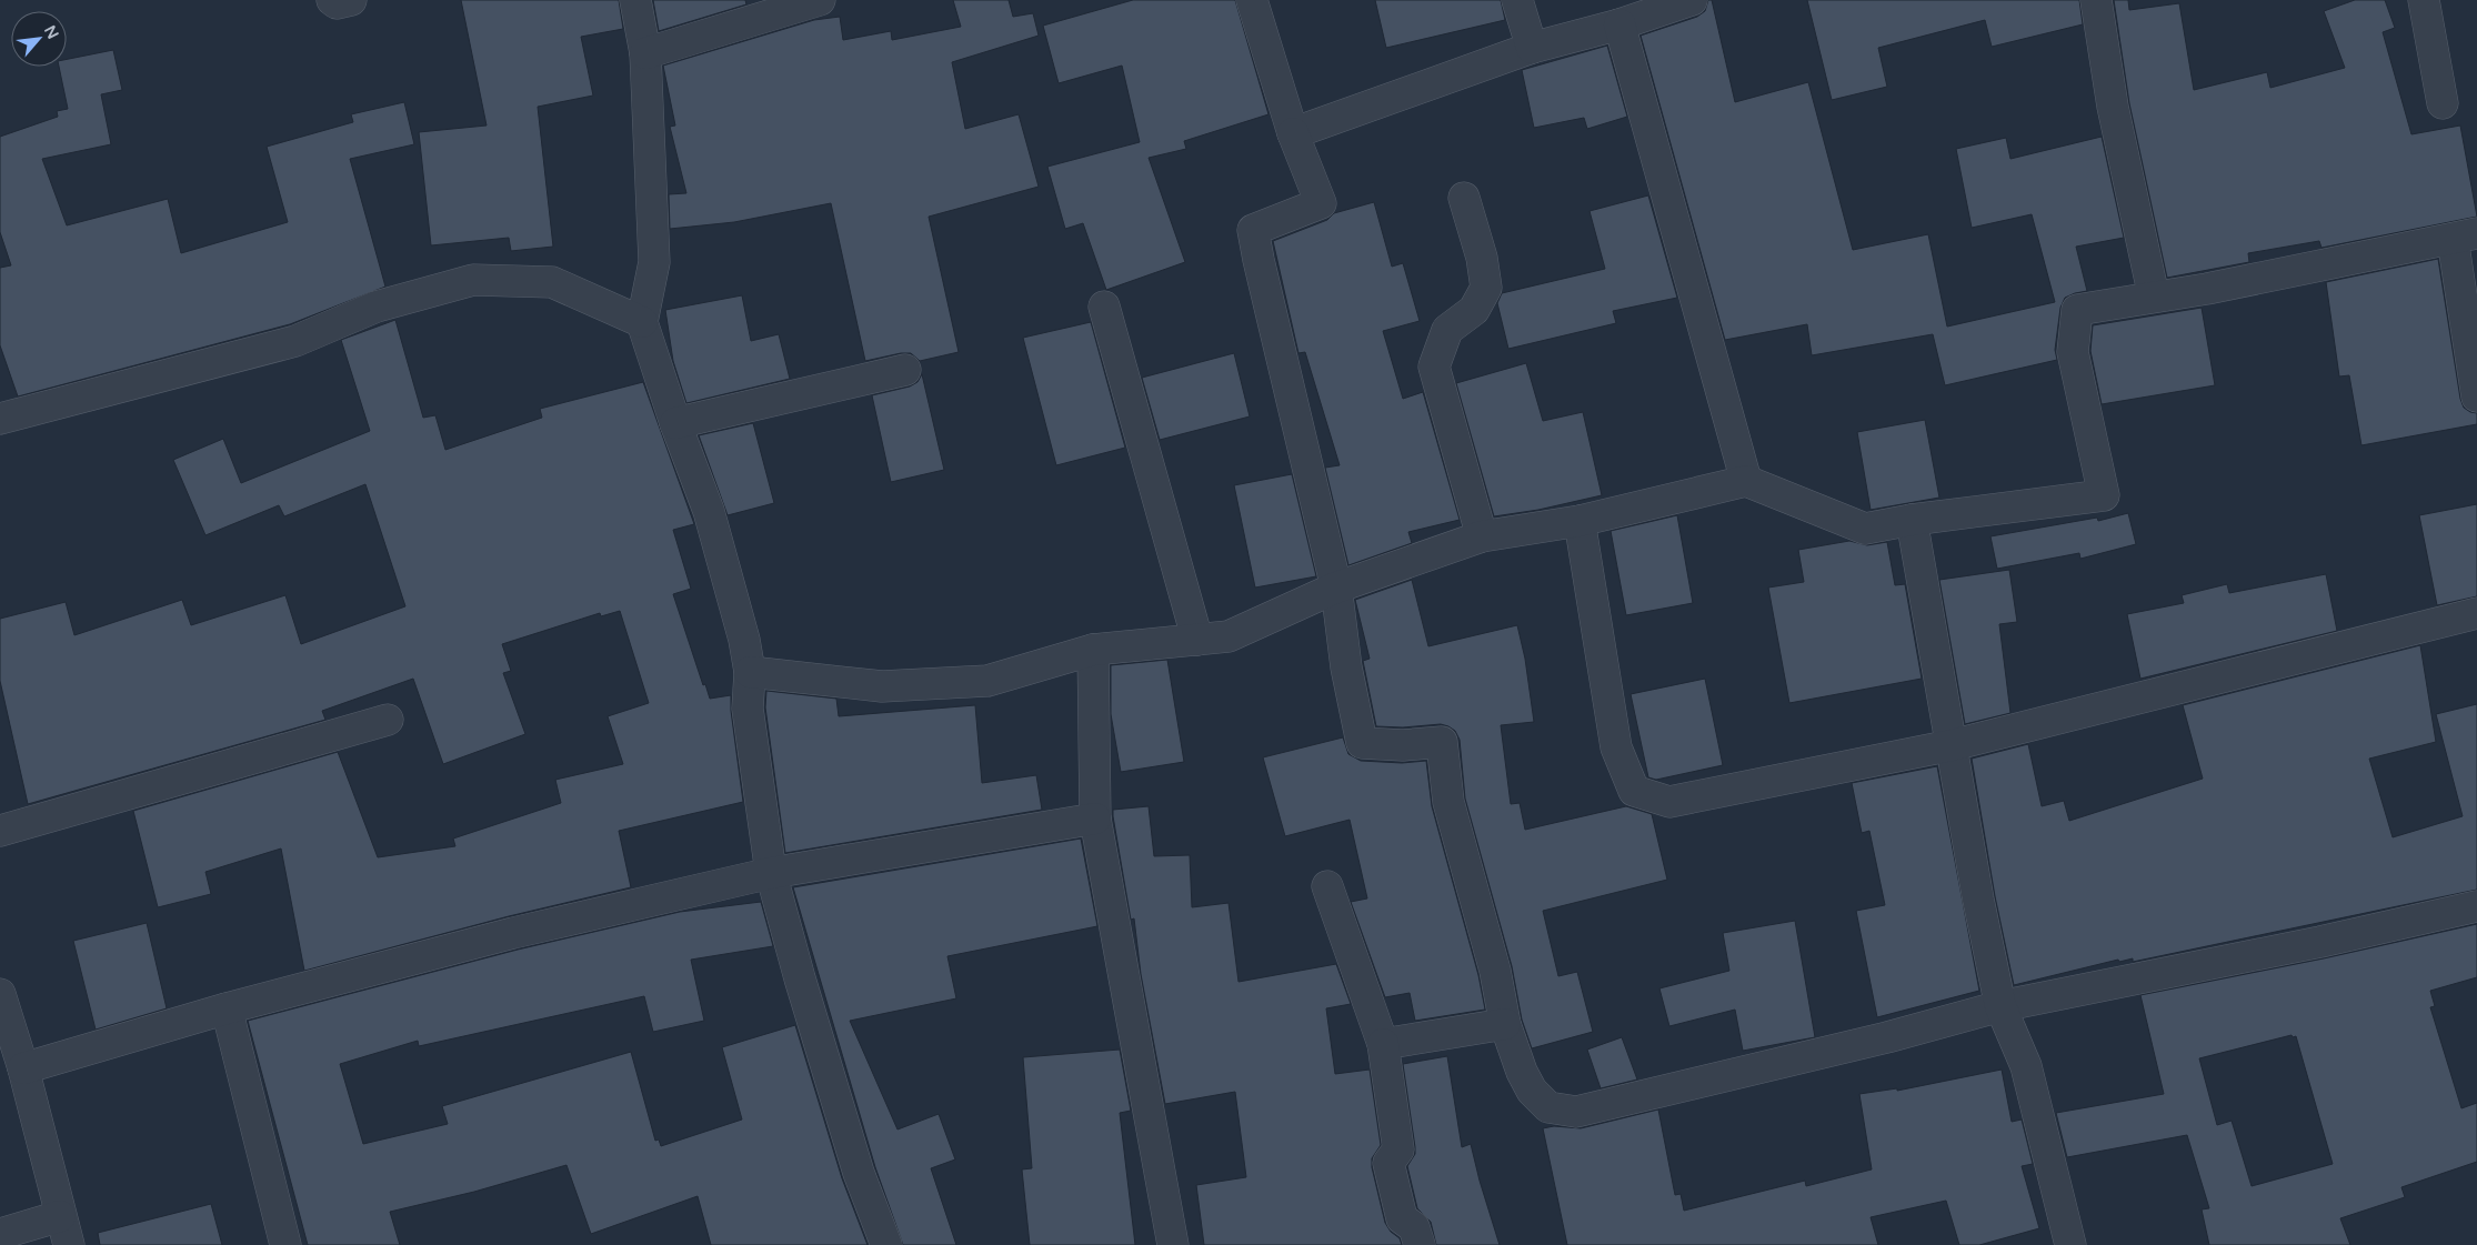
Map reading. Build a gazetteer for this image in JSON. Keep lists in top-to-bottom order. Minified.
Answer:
{"north":"top right"}
